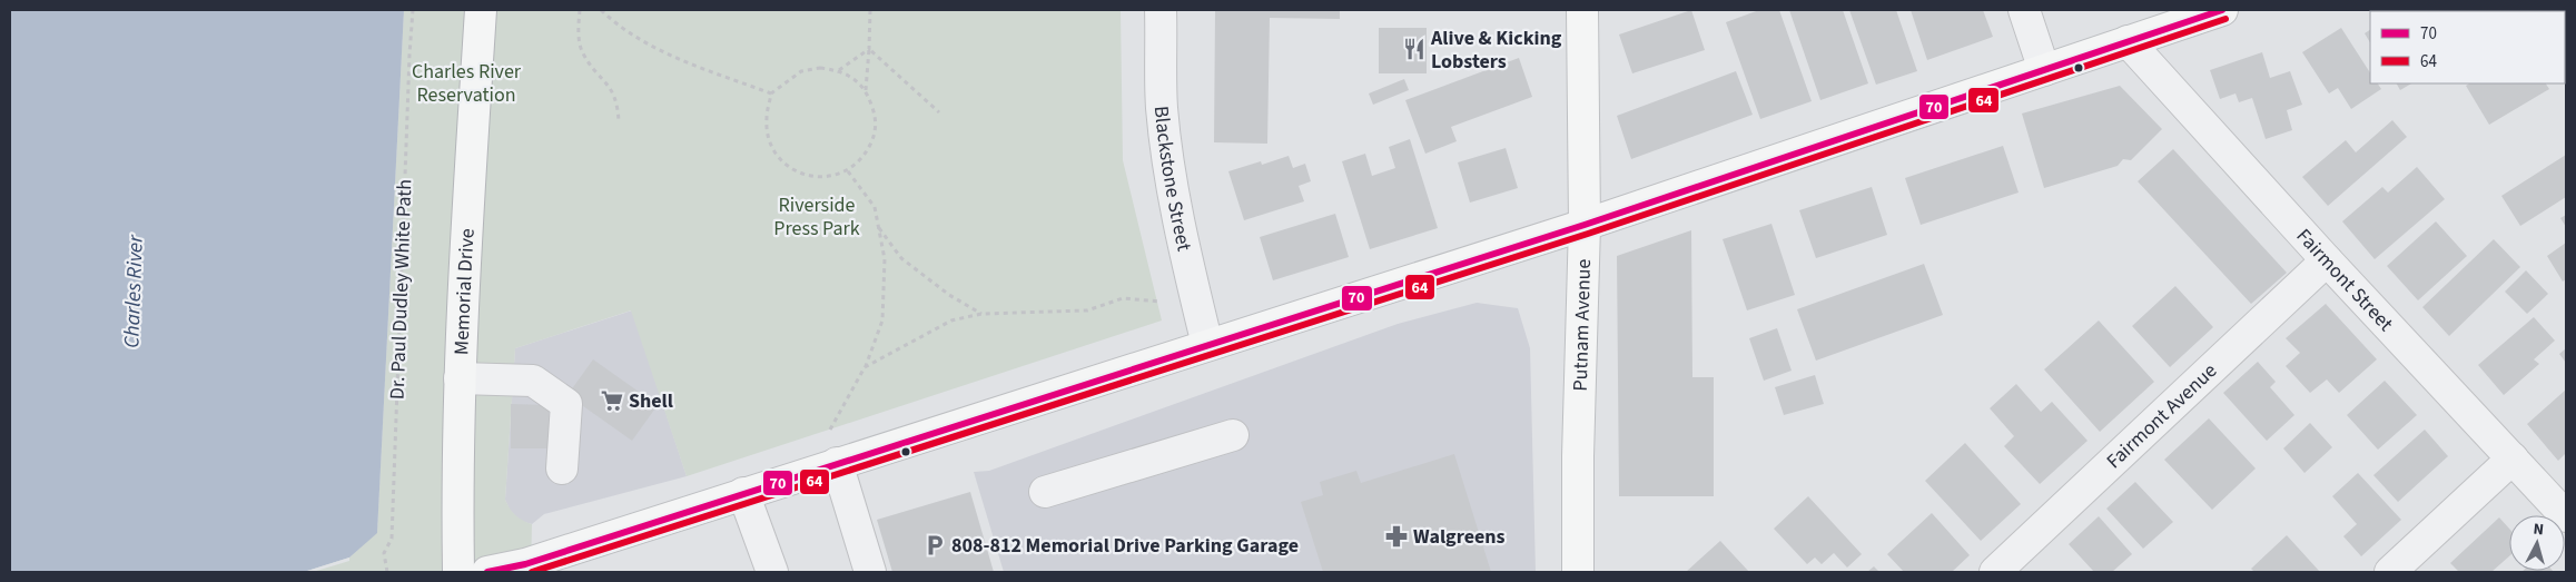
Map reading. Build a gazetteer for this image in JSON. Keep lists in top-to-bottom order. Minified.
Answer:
{"streets":{"main road":["Memorial Drive","Putnam Avenue"],"street":["Blackstone Street","Fairmont Street","Fairmont Avenue"],"path":["Dr. Paul Dudley White Path"]},"crossings":[["Fairmont Street","Fairmont Avenue"]],"water":["Charles River"],"parks":["Charles River Reservation","Riverside Press Park"],"places":{"restaurant":["Alive & Kicking Lobsters"],"supermarket":["Shell"],"pharmacy":["Walgreens"],"parking":["808-812 Memorial Drive Parking Garage"]},"lines":["transit line 70","transit line 64"],"legend":["70","64"],"north":"top"}
